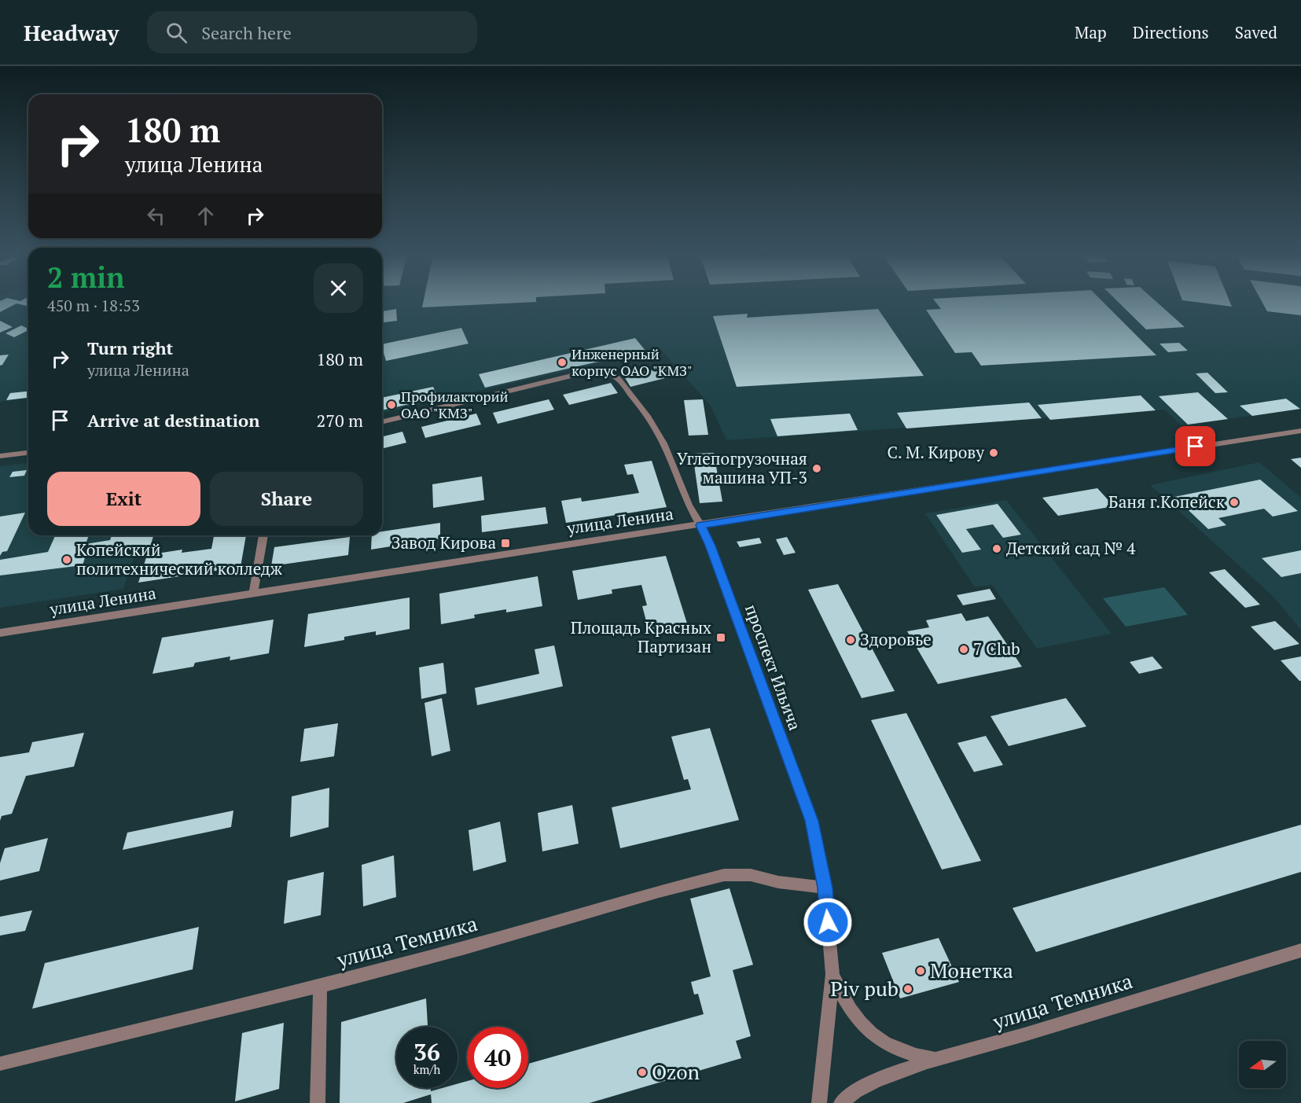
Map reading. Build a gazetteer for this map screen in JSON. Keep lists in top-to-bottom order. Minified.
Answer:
{"streets":{"street":["улица Ленина","проспект Ильича","улица Темника"]},"crossings":[["улица Ленина","проспект Ильича"],["проспект Ильича","улица Темника"]],"places":{"other":["Инженерный корпус ОАО \"КМЗ\"","Профилакторий ОАО \"КМЗ\"","С. М. Кирову","Углепогрузочная машина УП-3","Баня г.Копейск","Детский сад № 4","Копейский политехнический колледж","Здоровье","7 Club","Монетка","Piv pub","Ozon"],"transit":["Завод Кирова","Площадь Красных Партизан"]},"north":"left","page":{"header":"Headway","search":"Search here","nav":["Map","Directions","Saved"],"turn":["180 m","улица Ленина"],"heading":["2 min","450 m · 18:53"],"list":[{"name":"Turn right","note":"улица Ленина","value":"180 m"},{"name":"Arrive at destination","value":"270 m"}],"buttons":["Exit","Share"],"speed":"36 km/h","limit":"40"}}
